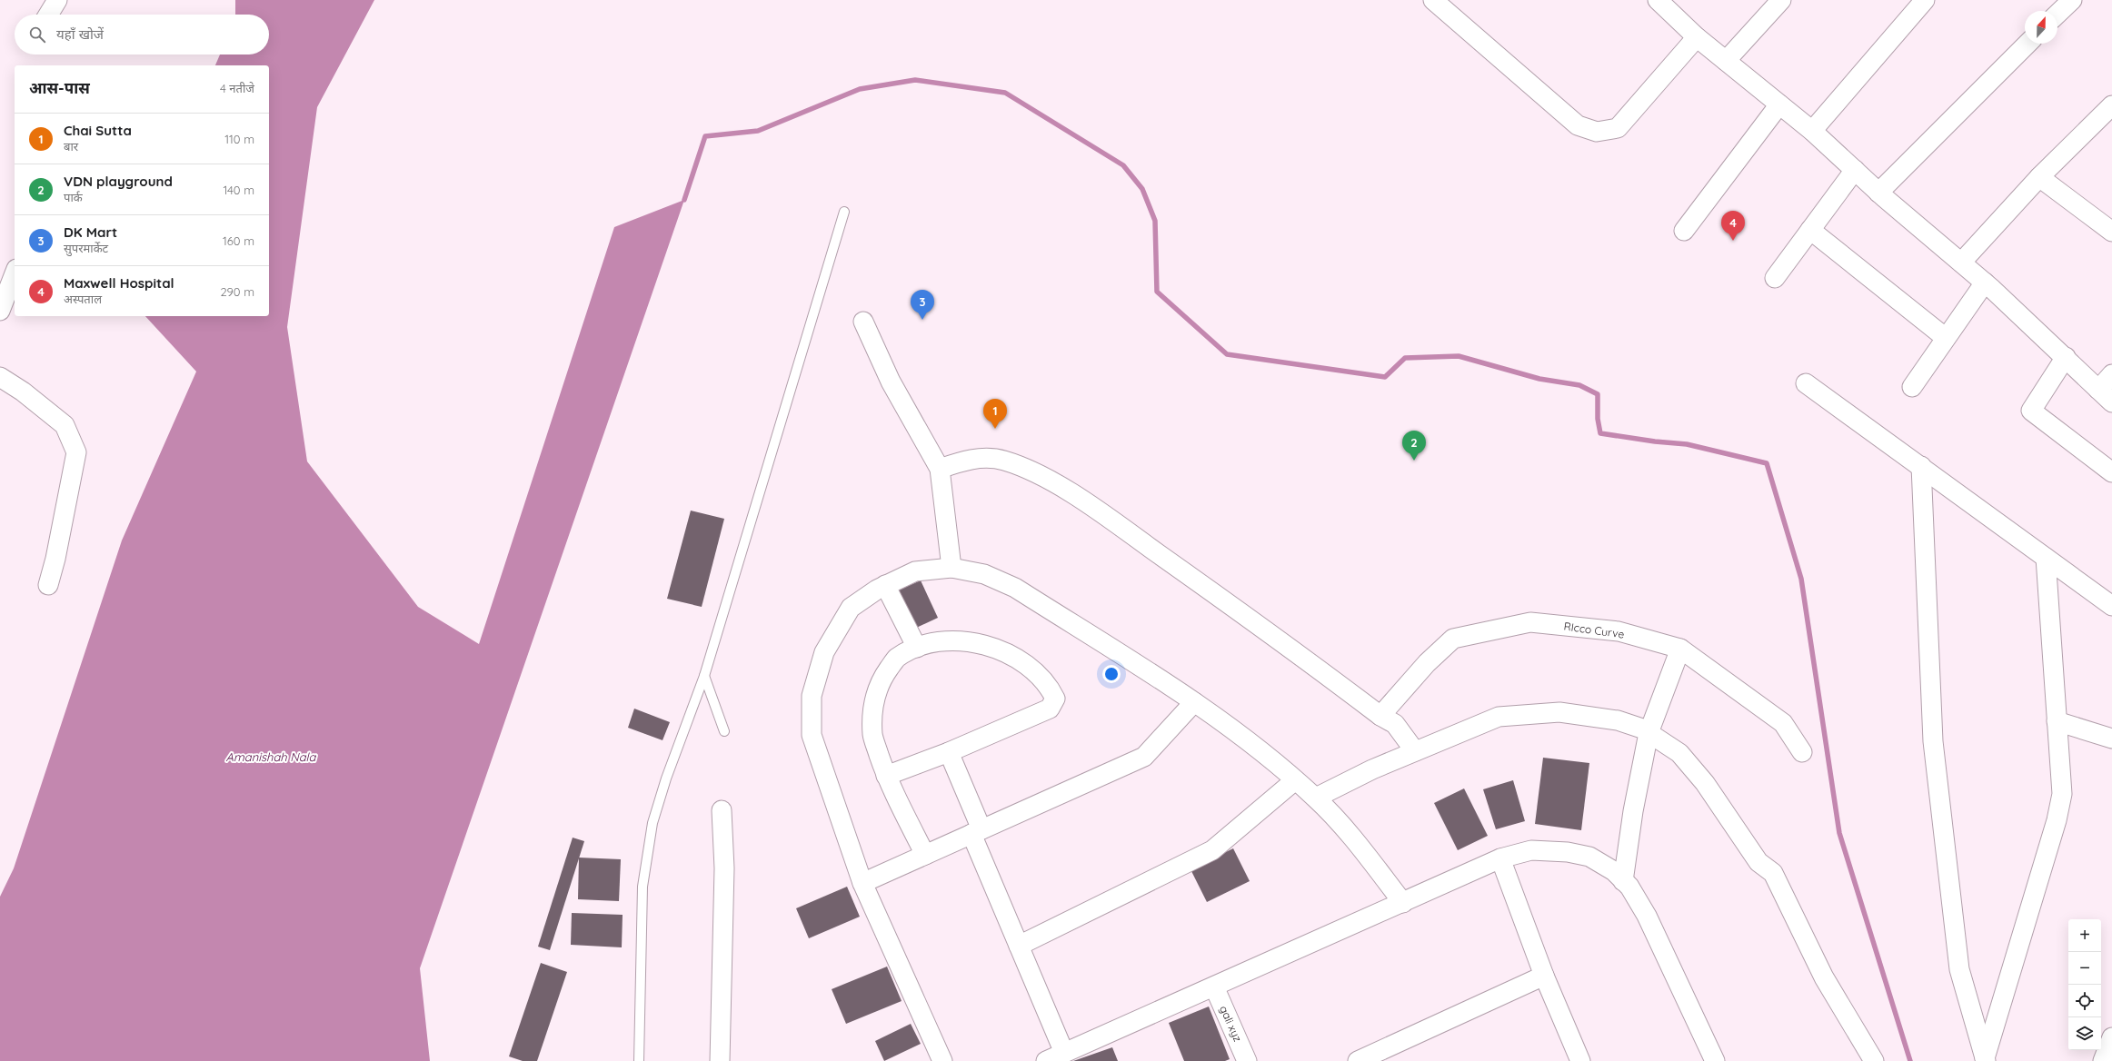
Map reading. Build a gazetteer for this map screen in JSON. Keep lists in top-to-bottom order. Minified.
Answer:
{"streets":{"street":["RIcco Curve","gali xyz"]},"water":["Amanishah Nala"],"north":"top","page":{"search":"यहाँ खोजें","heading":["आस-पास","4 नतीजे"],"list":[{"mark":"1","name":"Chai Sutta","note":"बार","value":"110 m"},{"mark":"2","name":"VDN playground","note":"पार्क","value":"140 m"},{"mark":"3","name":"DK Mart","note":"सुपरमार्केट","value":"160 m"},{"mark":"4","name":"Maxwell Hospital","note":"अस्पताल","value":"290 m"}],"pins":["4","3","1","2"],"map_buttons":["+","−"]}}
